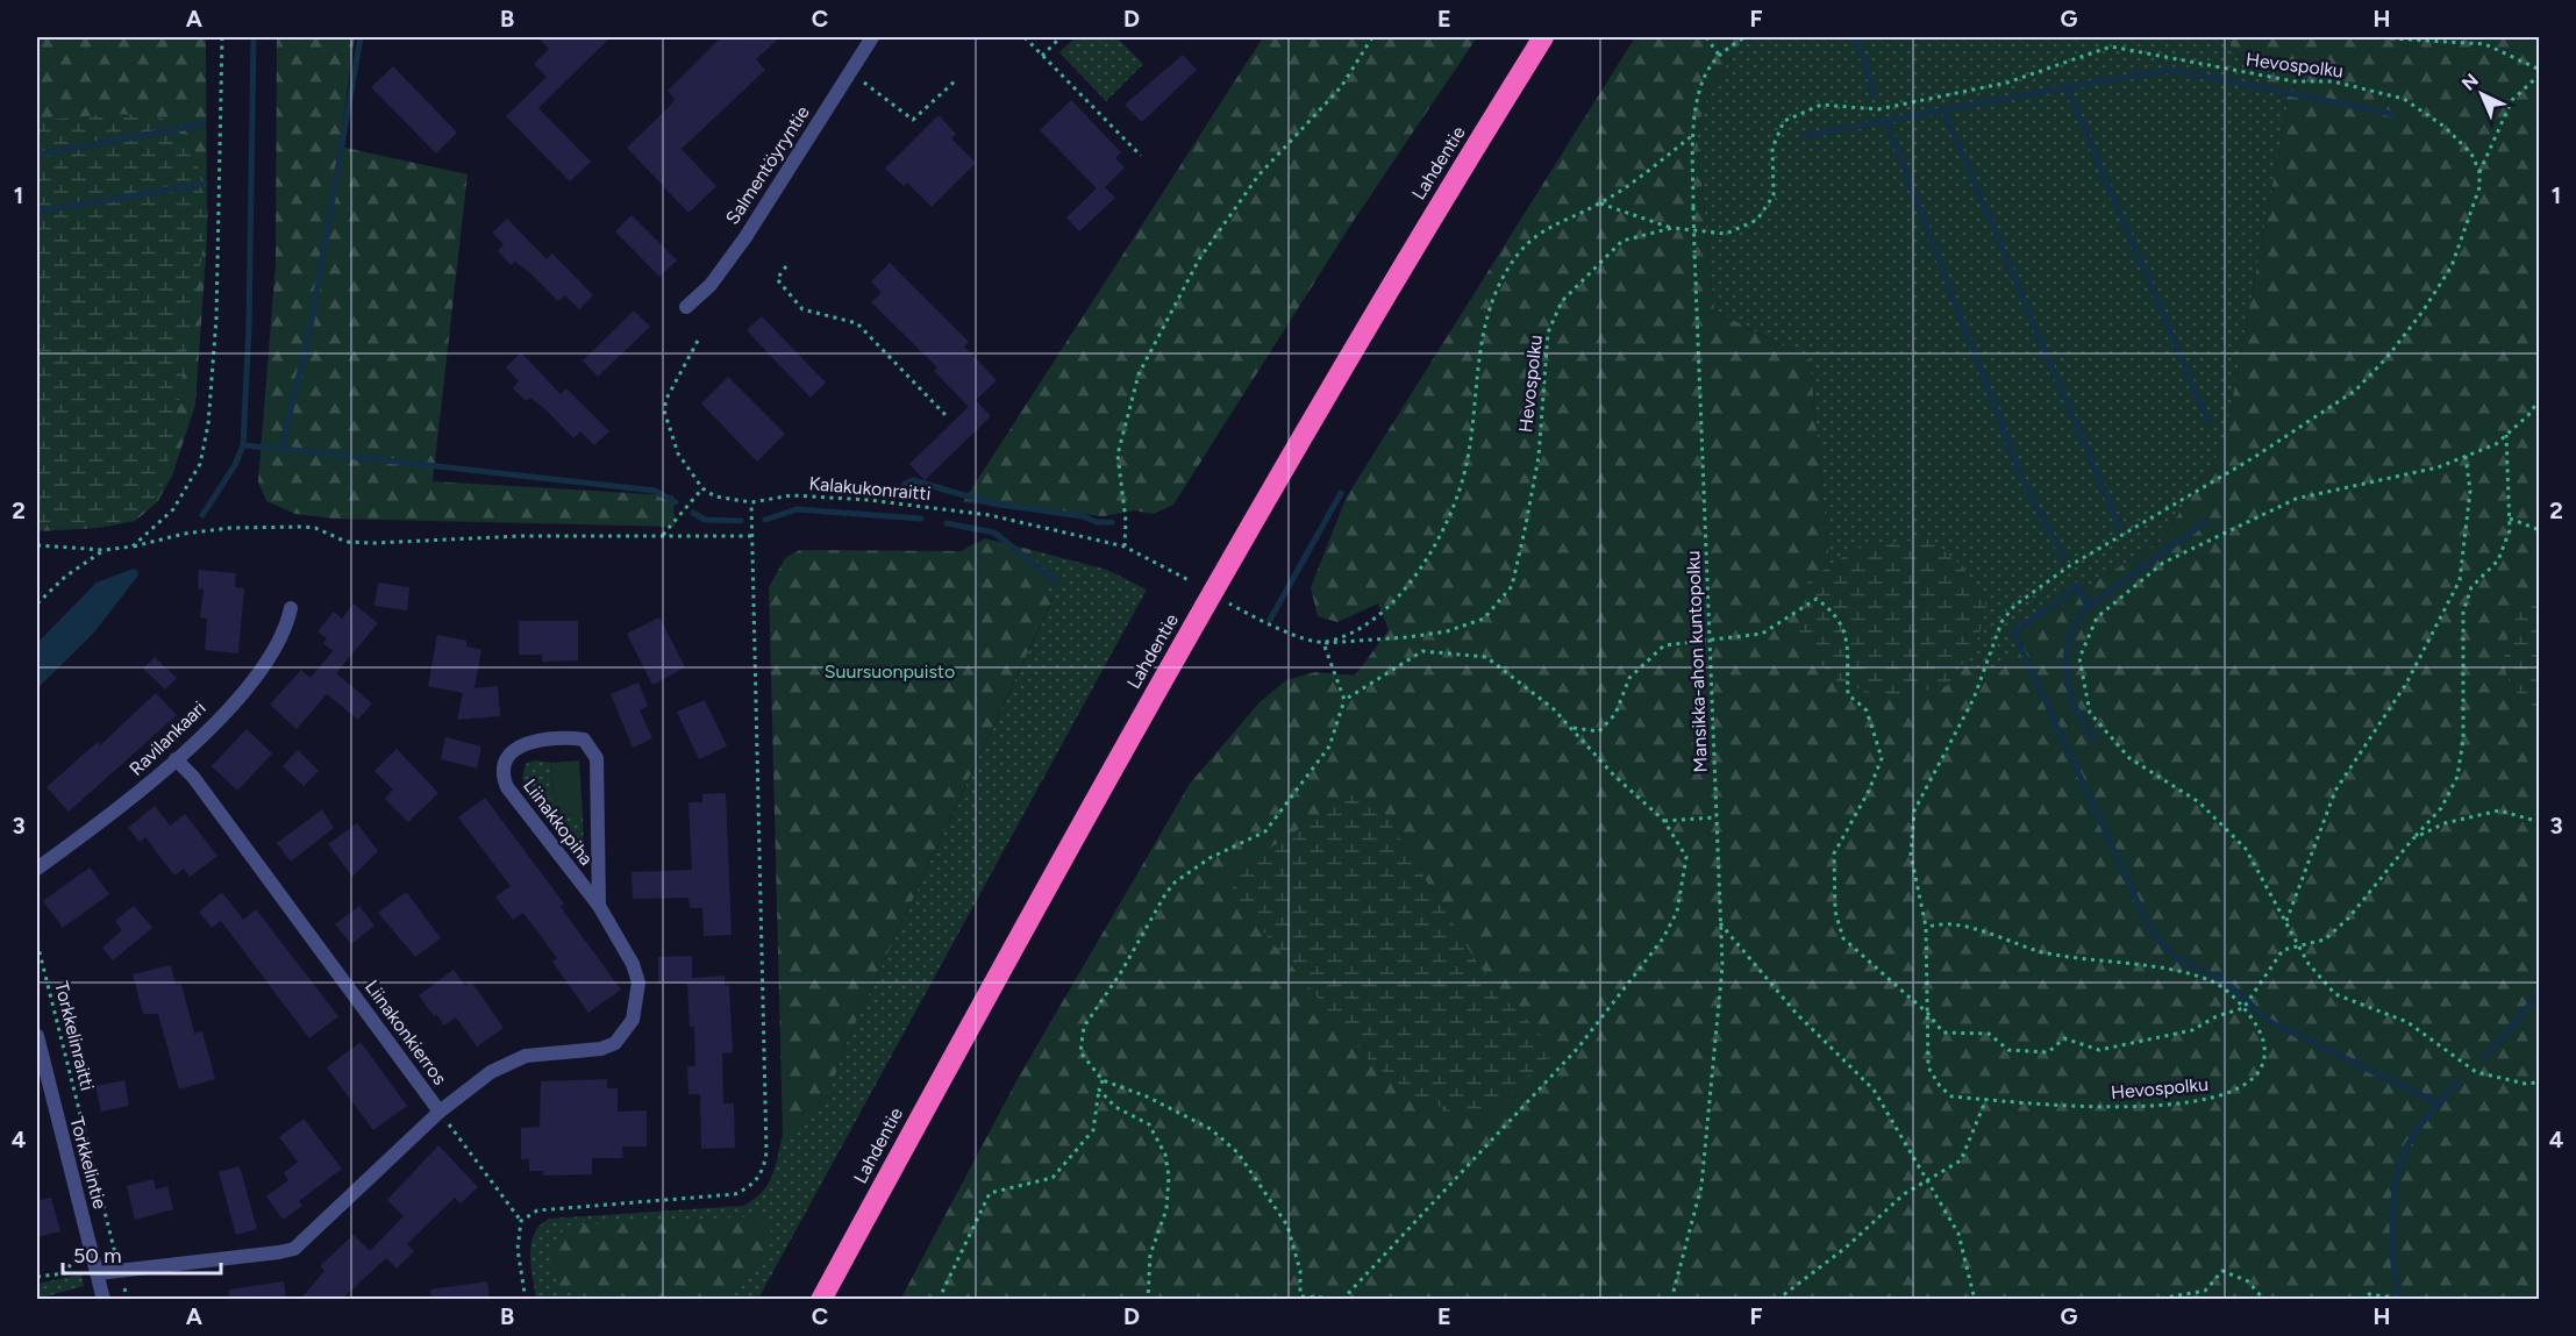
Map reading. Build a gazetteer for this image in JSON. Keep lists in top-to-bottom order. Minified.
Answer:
{"streets":{"highway":["Lahdentie"],"street":["Salmentöyryntie","Ravilankaari","Liinakkopiha","Liinakonkierros","Torkkelintie"],"path":["Hevospolku","Kalakukonraitti","Mansikka-ahon kuntopolku","Torkkelinraitti"]},"crossings":[["Ravilankaari","Liinakonkierros"],["Liinakkopiha","Liinakonkierros"],["Liinakonkierros","Torkkelintie"]],"parks":["Suursuonpuisto"],"scale_bar":"50 m","north":"top left","grid":{"columns":["A","B","C","D","E","F","G","H"],"rows":["1","2","3","4"]}}
